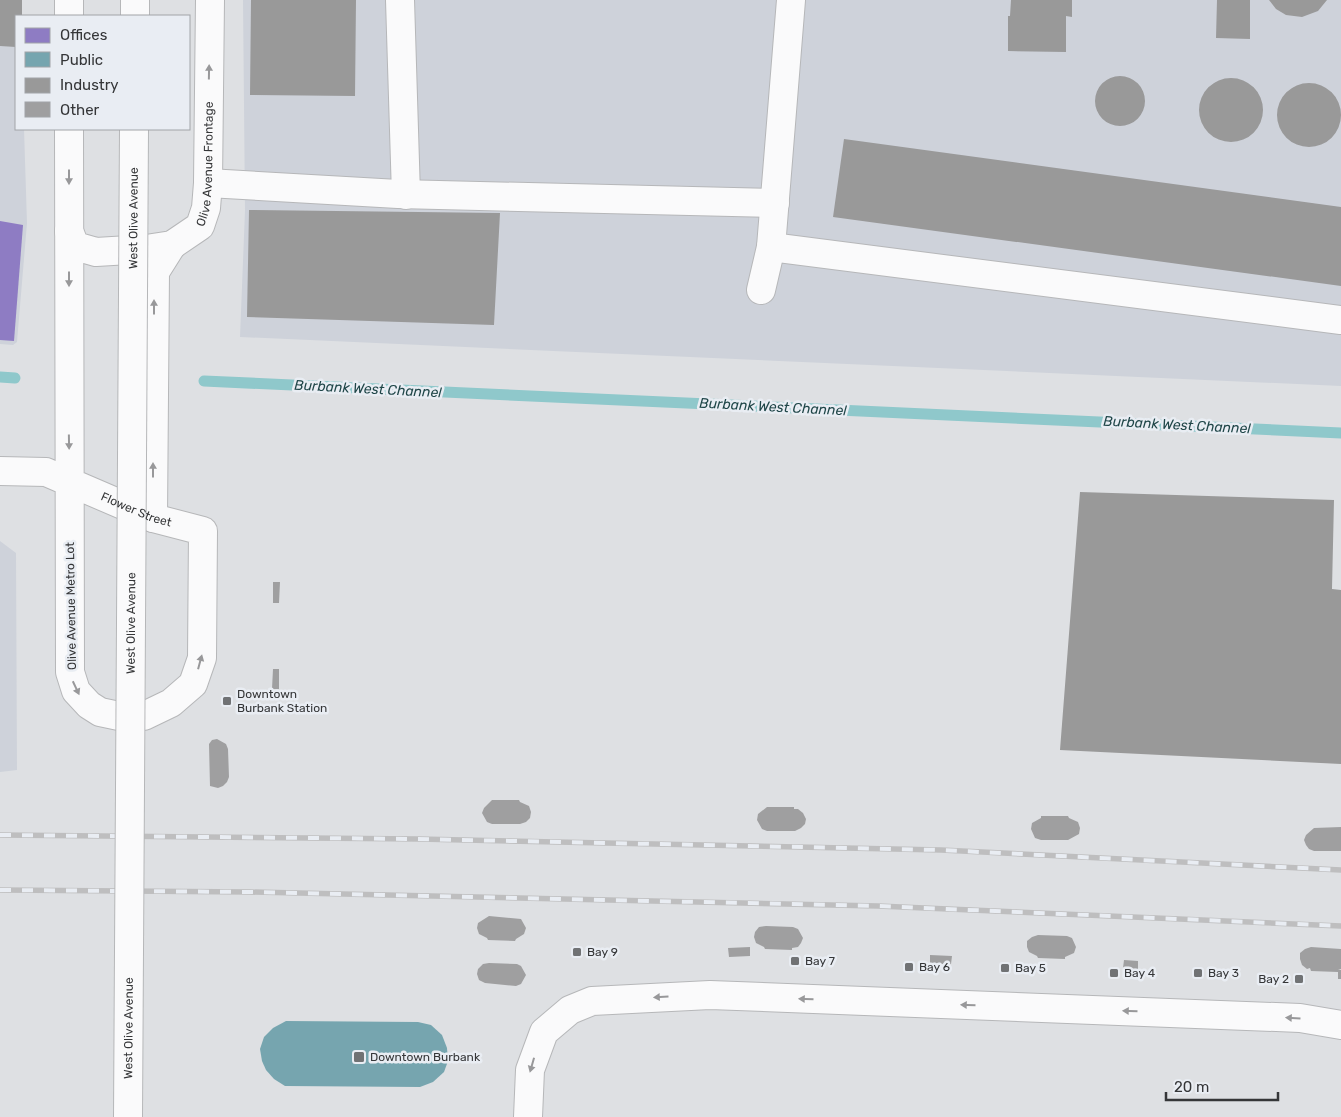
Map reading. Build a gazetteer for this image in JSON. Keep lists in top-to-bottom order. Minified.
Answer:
{"streets":{"street":["Olive Avenue Frontage","West Olive Avenue","Flower Street","Olive Avenue Metro Lot"]},"crossings":[["Olive Avenue Frontage","Olive Avenue Metro Lot"],["Flower Street","Olive Avenue Metro Lot"]],"water":["Burbank West Channel"],"places":{"transit":["Downtown Burbank Station","Bay 9","Bay 7","Bay 6","Bay 5","Bay 4","Bay 3","Bay 2","Downtown Burbank"]},"legend":["Offices","Public","Industry","Other"],"scale_bar":"20 m"}
